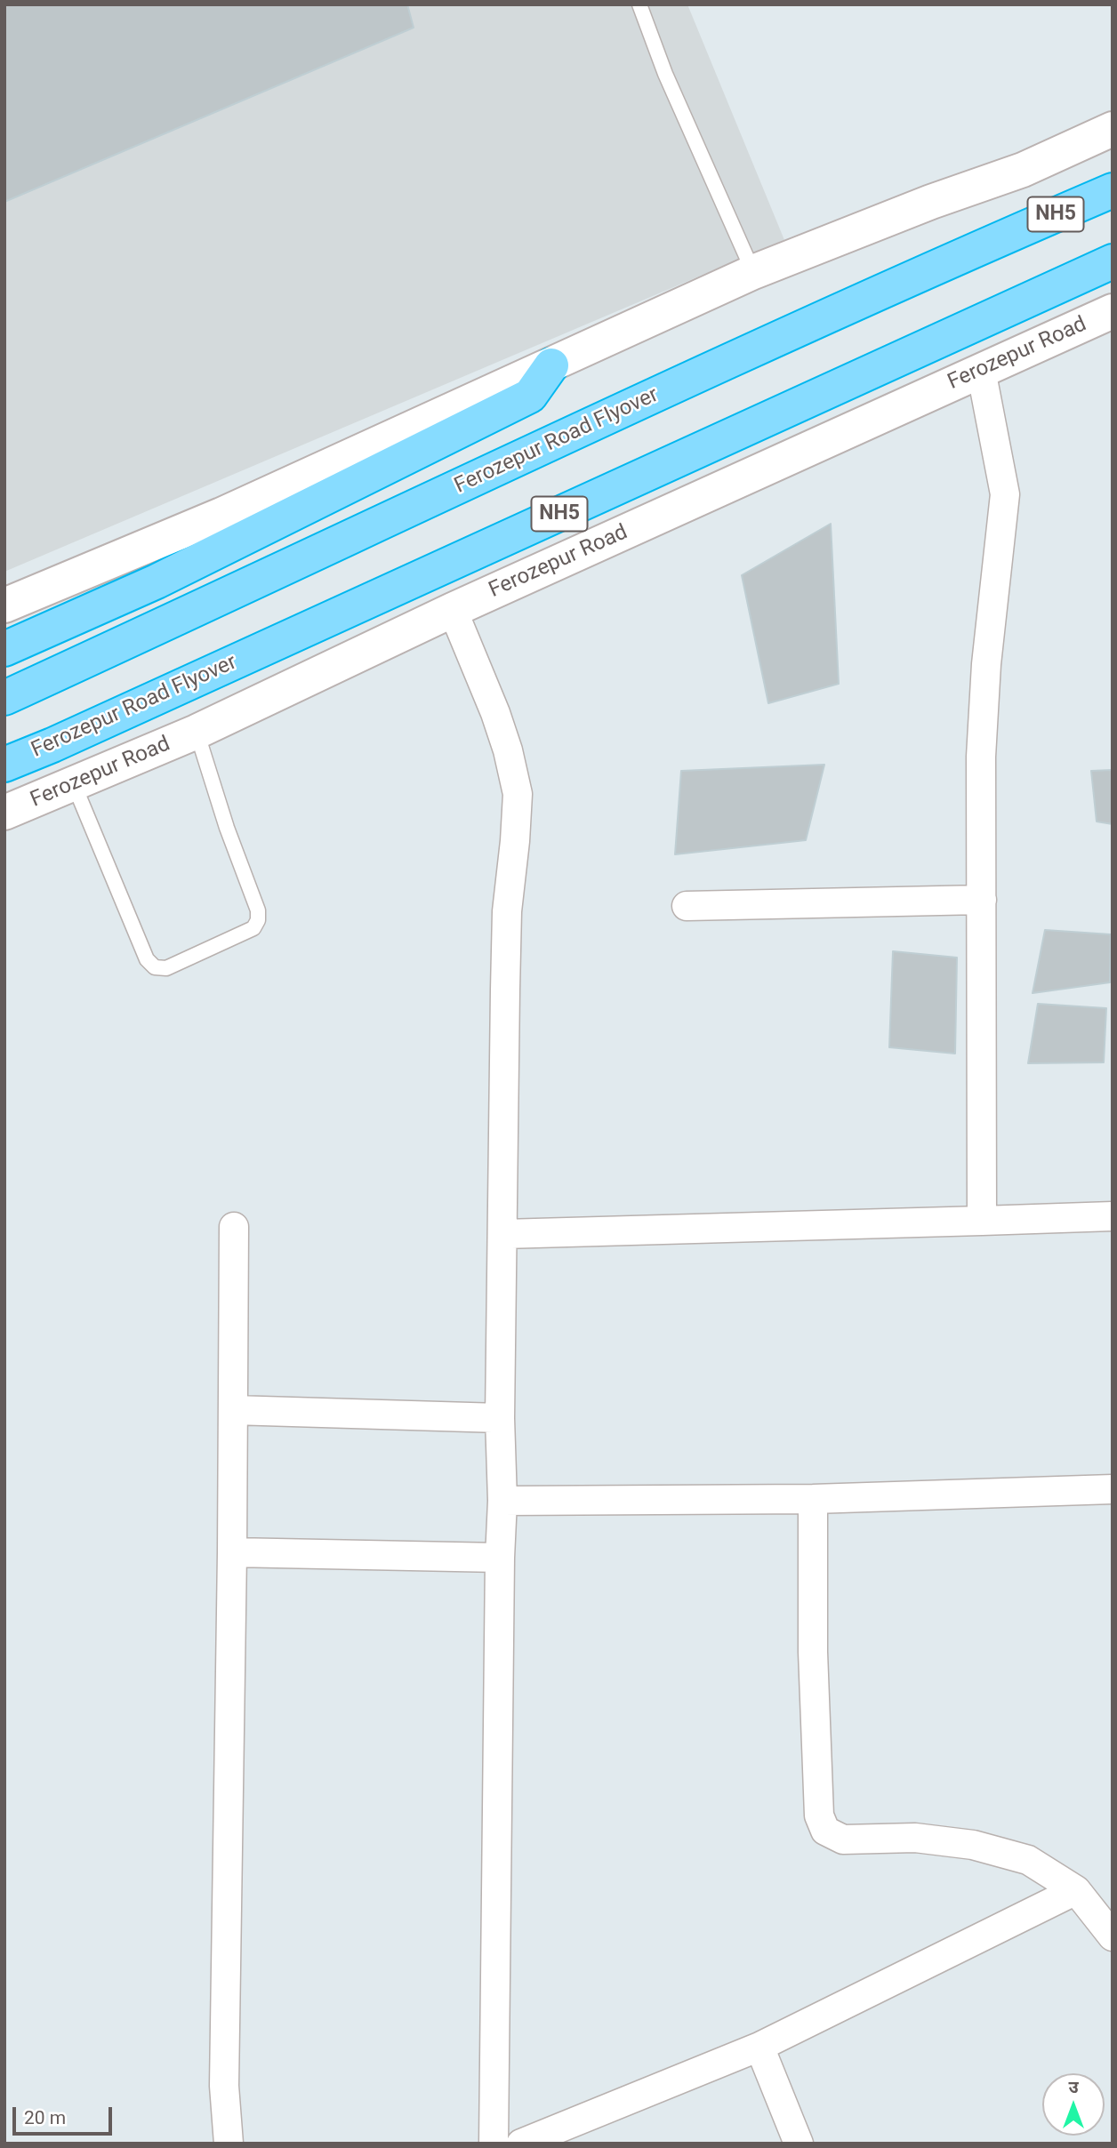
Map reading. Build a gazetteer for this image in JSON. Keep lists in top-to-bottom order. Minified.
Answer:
{"streets":{"highway":["NH5","Ferozepur Road Flyover"],"main road":["Ferozepur Road"]},"scale_bar":"20 m","north":"top"}
